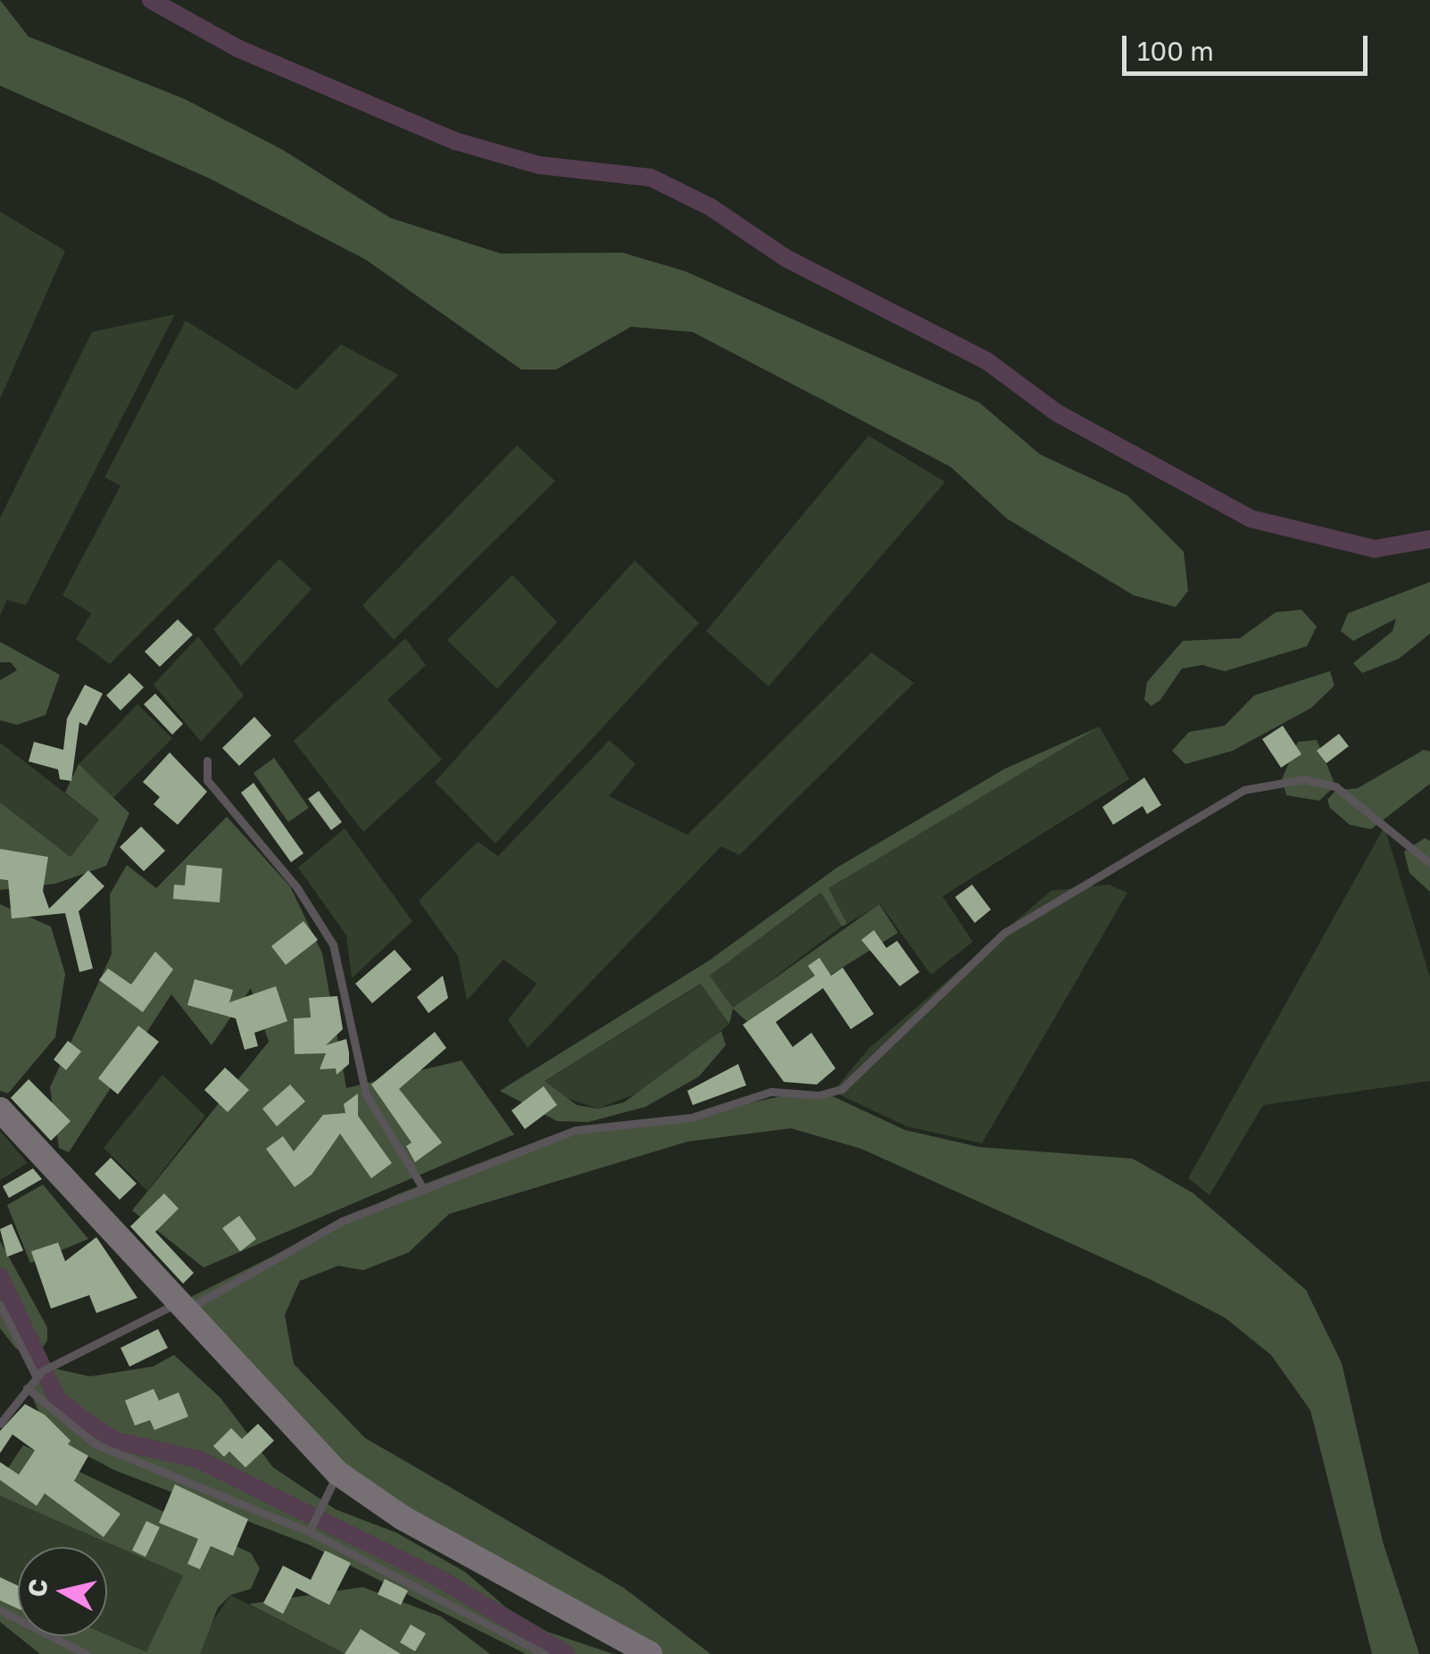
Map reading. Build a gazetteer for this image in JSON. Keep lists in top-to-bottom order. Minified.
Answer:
{"scale_bar":"100 m","north":"left"}
